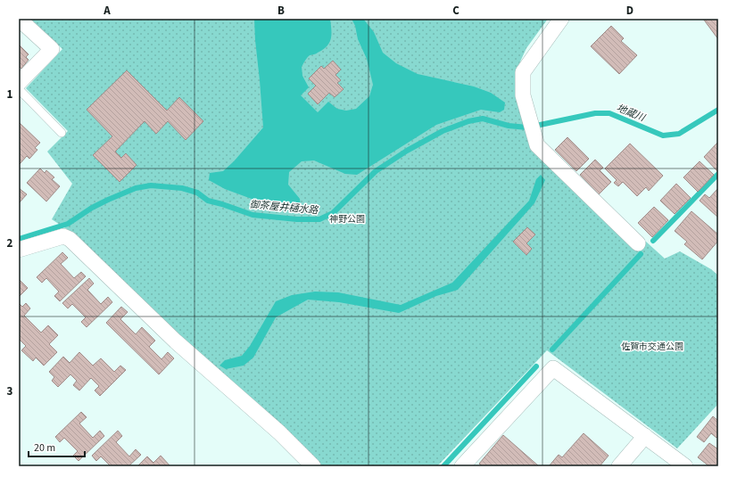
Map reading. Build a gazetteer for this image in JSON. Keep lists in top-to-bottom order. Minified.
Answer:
{"water":["地蔵川","御茶屋井樋水路"],"parks":["神野公園","佐賀市交通公園"],"scale_bar":"20 m","grid":{"columns":["A","B","C","D"],"rows":["1","2","3"]}}
